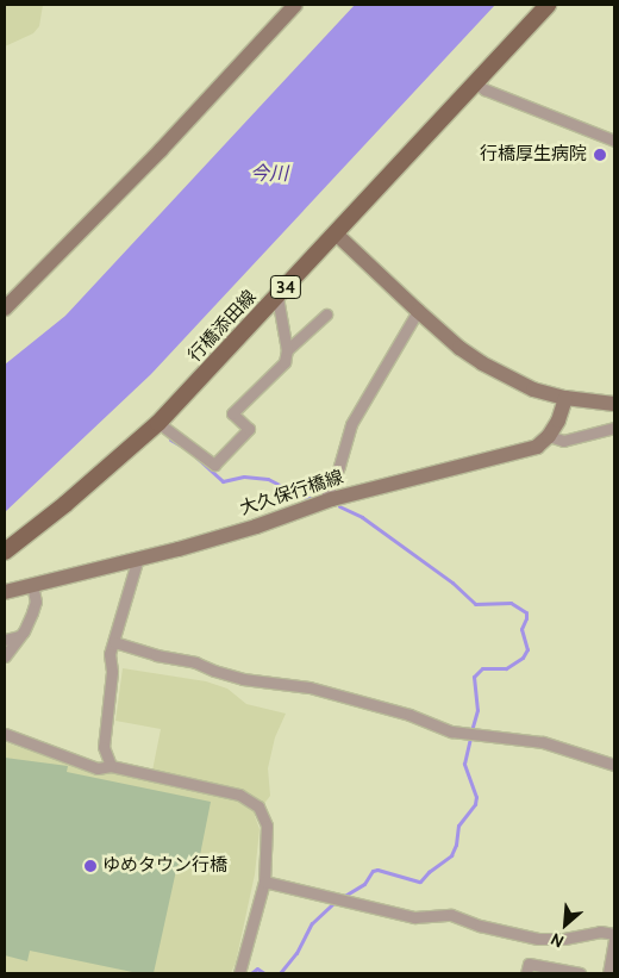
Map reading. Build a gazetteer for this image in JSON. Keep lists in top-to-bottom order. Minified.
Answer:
{"streets":{"main road":["34","行橋添田線","大久保行橋線"]},"water":["今川"],"places":["行橋厚生病院","ゆめタウン行橋"],"north":"bottom left"}
